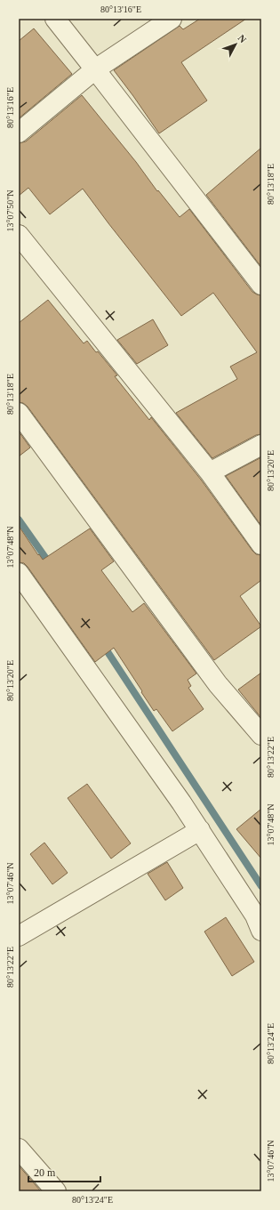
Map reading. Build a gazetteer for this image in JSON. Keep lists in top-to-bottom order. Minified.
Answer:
{"scale_bar":"20 m","north":"top right","coordinates":["80°13'16\"E","80°13'18\"E","13°07'50\"N","80°13'20\"E","13°07'48\"N","80°13'22\"E","13°07'46\"N","80°13'24\"E"]}
